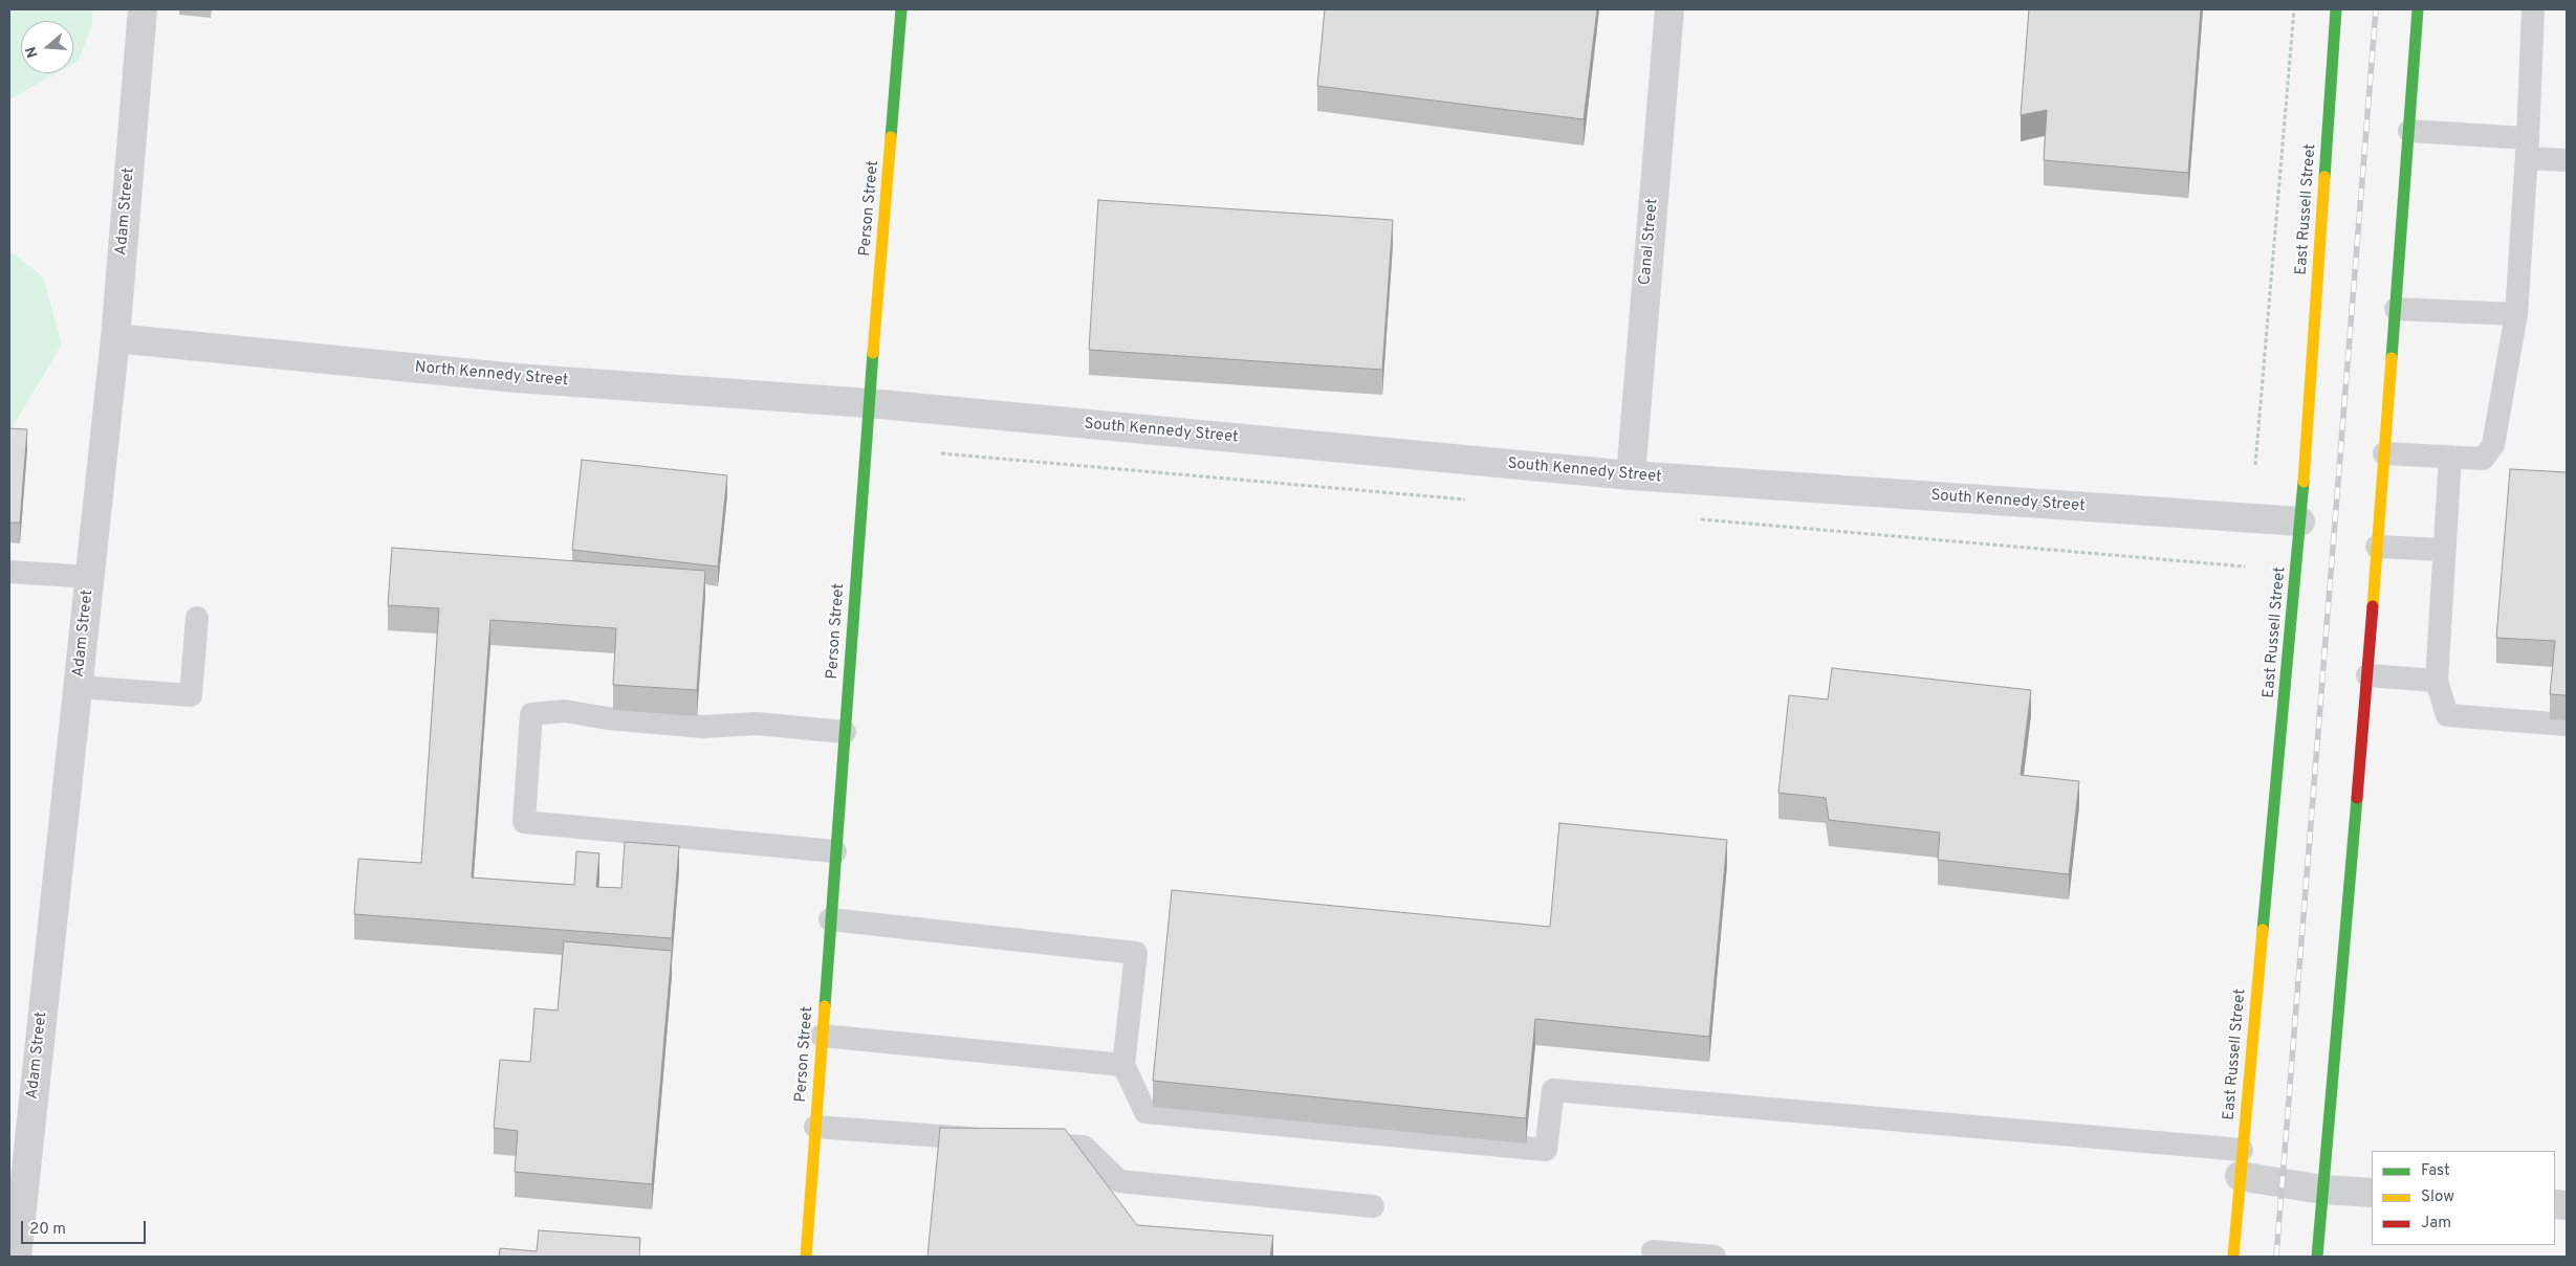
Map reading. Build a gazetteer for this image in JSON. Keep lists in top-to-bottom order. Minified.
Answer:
{"streets":{"main road":["Person Street","East Russell Street"],"street":["Adam Street","Canal Street","North Kennedy Street","South Kennedy Street"]},"crossings":[["Person Street","North Kennedy Street"],["Person Street","South Kennedy Street"],["East Russell Street","South Kennedy Street"],["Adam Street","North Kennedy Street"],["Canal Street","South Kennedy Street"],["North Kennedy Street","South Kennedy Street"]],"legend":["Fast","Slow","Jam"],"scale_bar":"20 m","north":"left"}
